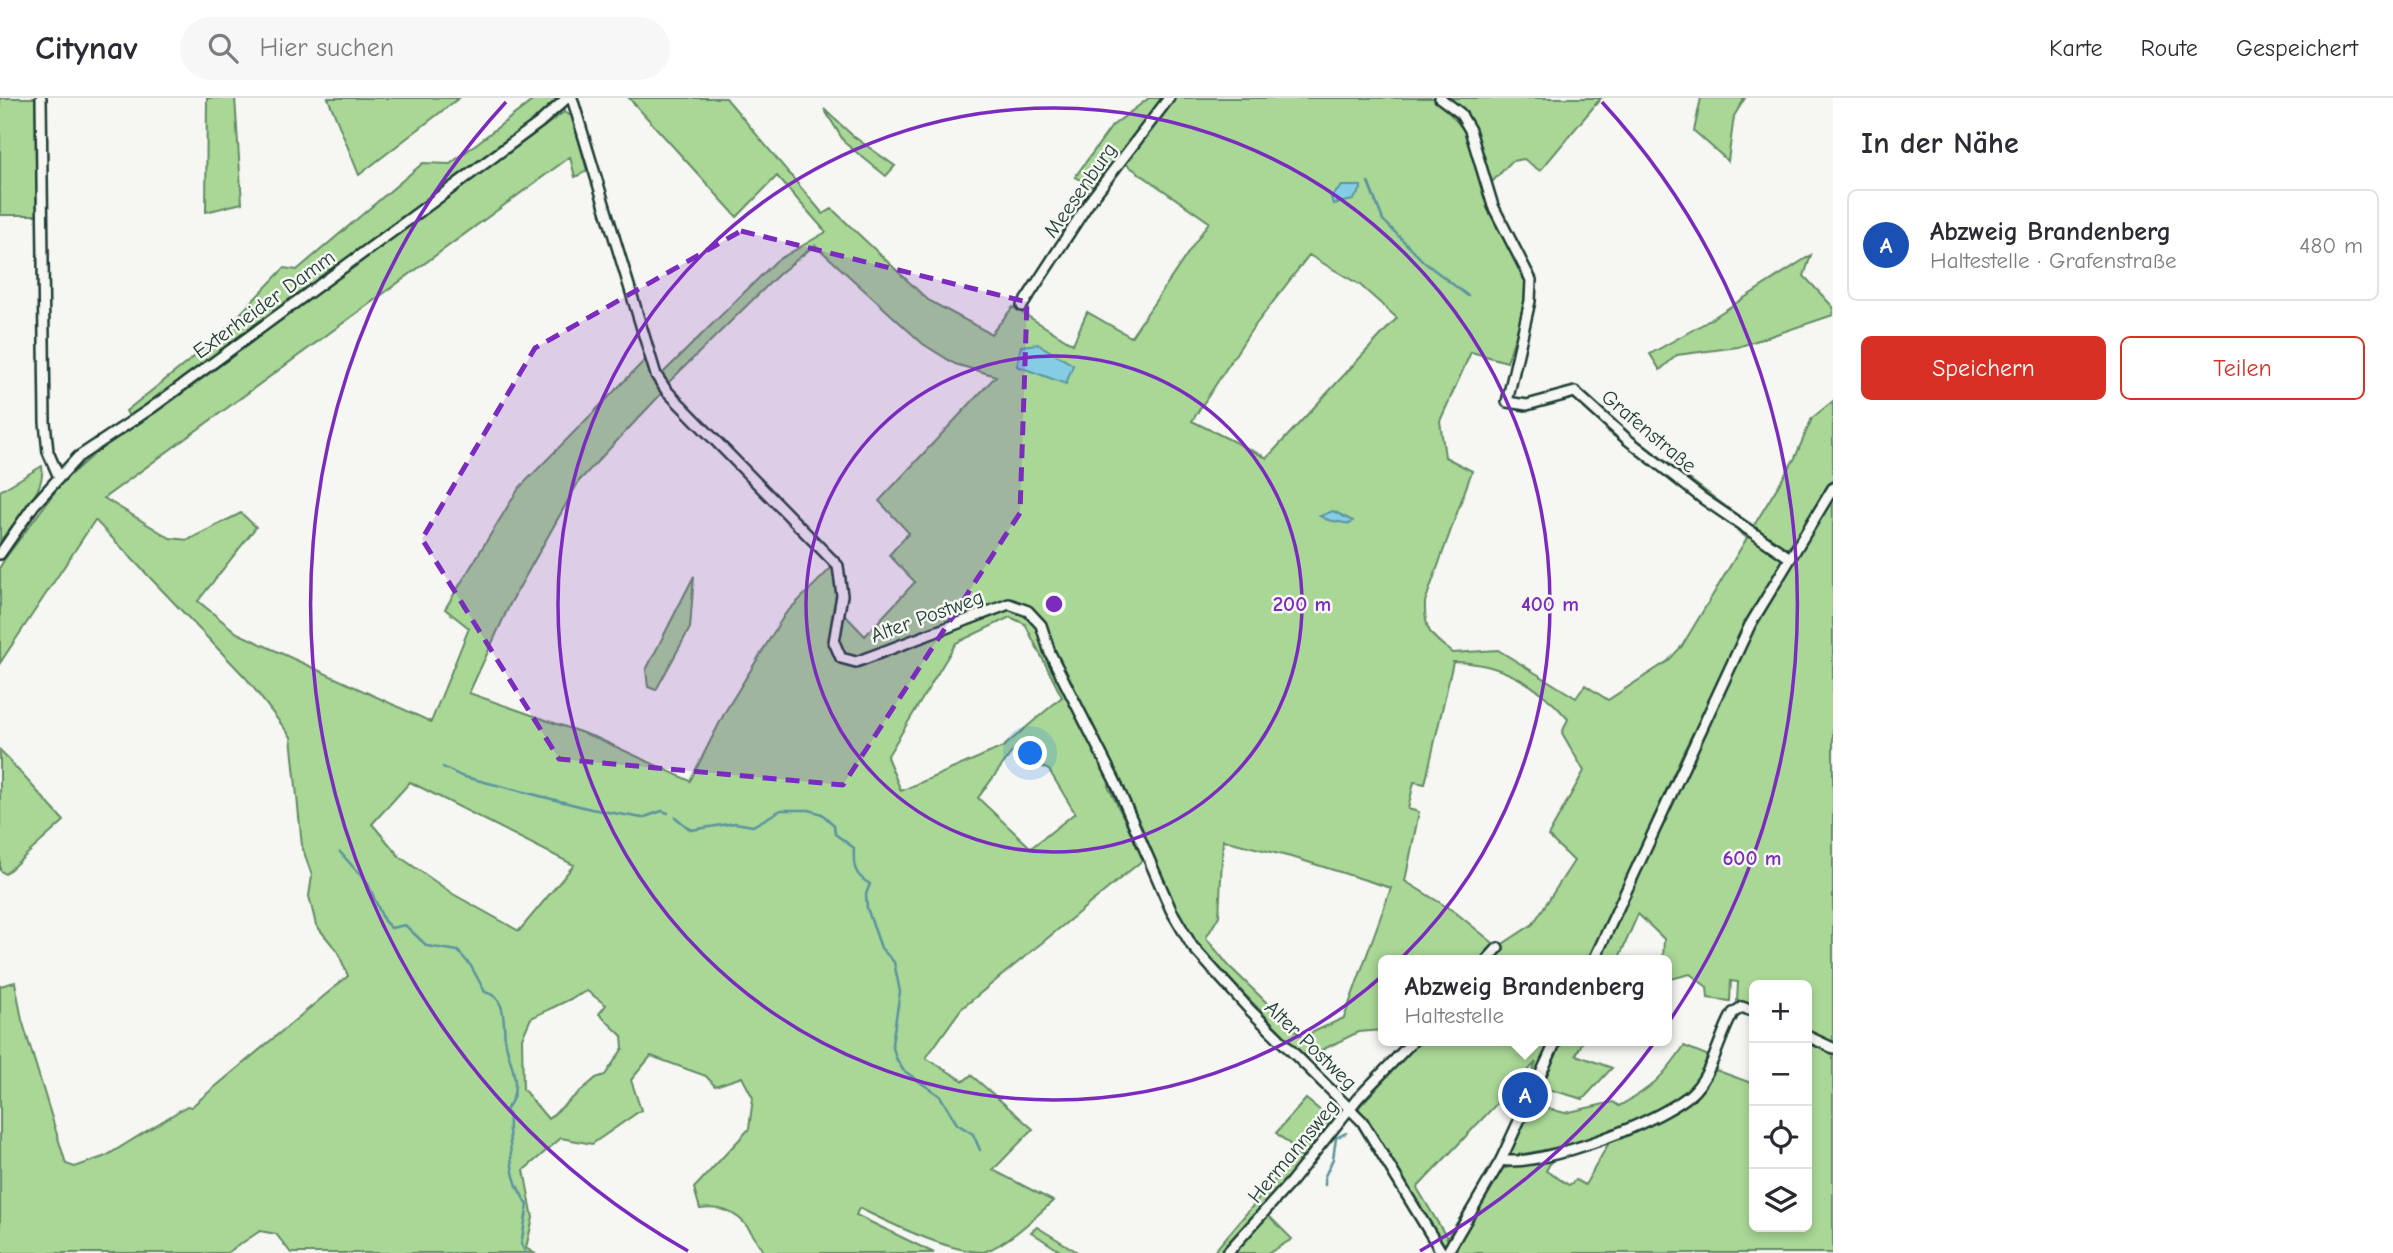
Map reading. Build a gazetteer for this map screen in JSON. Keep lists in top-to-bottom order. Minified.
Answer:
{"streets":{"street":["Meesenburg","Exterheider Damm","Grafenstraße","Alter Postweg","Hermannsweg"]},"crossings":[["Alter Postweg","Hermannsweg"]],"page":{"header":"Citynav","search":"Hier suchen","nav":["Karte","Route","Gespeichert"],"heading":"In der Nähe","list":[{"mark":"A","name":"Abzweig Brandenberg","note":"Haltestelle · Grafenstraße","value":"480 m"}],"buttons":["Speichern","Teilen"],"popup":["Abzweig Brandenberg","Haltestelle"],"map_buttons":["+","−"],"pins":"A"},"rings":["200 m","400 m","600 m"]}
